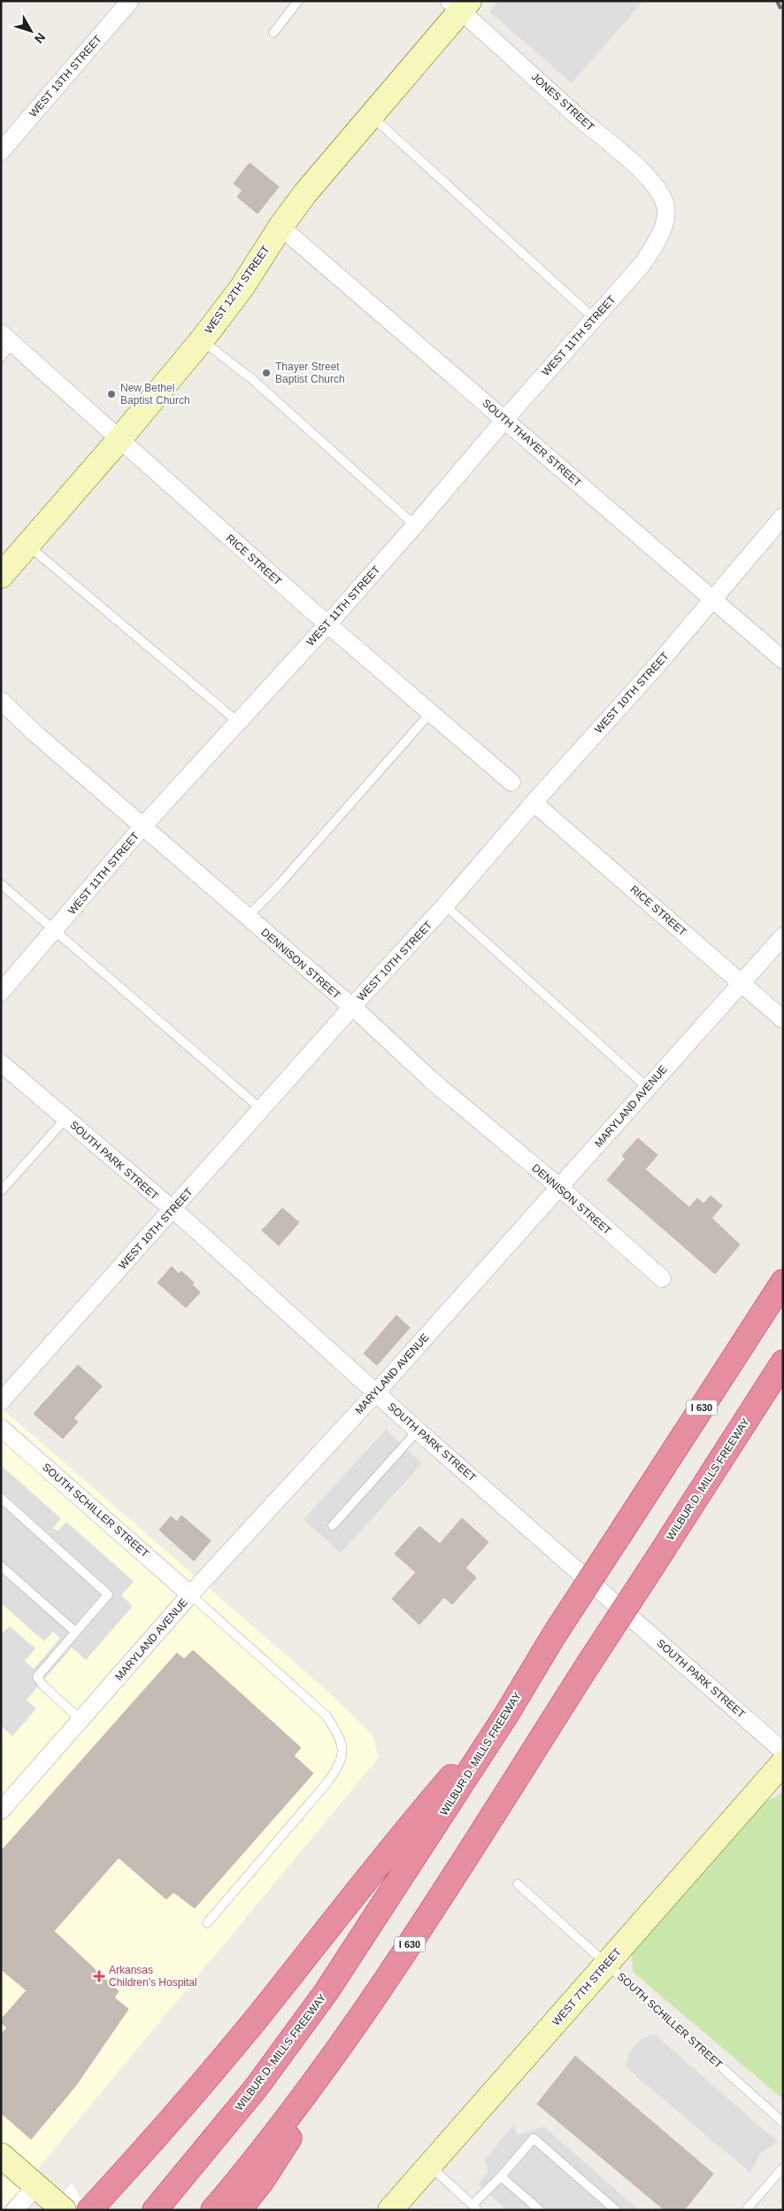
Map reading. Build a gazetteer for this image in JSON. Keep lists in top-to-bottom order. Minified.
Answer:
{"streets":{"highway":["I 630","WILBUR D. MILLS FREEWAY"],"street":["WEST 13TH STREET","JONES STREET","WEST 12TH STREET","WEST 11TH STREET","SOUTH THAYER STREET","RICE STREET","WEST 10TH STREET","DENNISON STREET","MARYLAND AVENUE","SOUTH PARK STREET","SOUTH SCHILLER STREET","WEST 7TH STREET"]},"crossings":[["JONES STREET","WEST 12TH STREET"],["JONES STREET","WEST 11TH STREET"],["WEST 12TH STREET","SOUTH THAYER STREET"],["WEST 12TH STREET","RICE STREET"],["WEST 11TH STREET","SOUTH THAYER STREET"],["WEST 11TH STREET","RICE STREET"],["WEST 11TH STREET","DENNISON STREET"],["SOUTH THAYER STREET","WEST 10TH STREET"],["RICE STREET","WEST 10TH STREET"],["RICE STREET","MARYLAND AVENUE"],["WEST 10TH STREET","DENNISON STREET"],["WEST 10TH STREET","SOUTH PARK STREET"],["DENNISON STREET","MARYLAND AVENUE"],["MARYLAND AVENUE","SOUTH PARK STREET"],["MARYLAND AVENUE","SOUTH SCHILLER STREET"],["SOUTH SCHILLER STREET","WEST 7TH STREET"]],"places":{"other":["Thayer Street Baptist Church","New Bethel Baptist Church"],"health":["Arkansas Children's Hospital"]},"north":"bottom right"}
